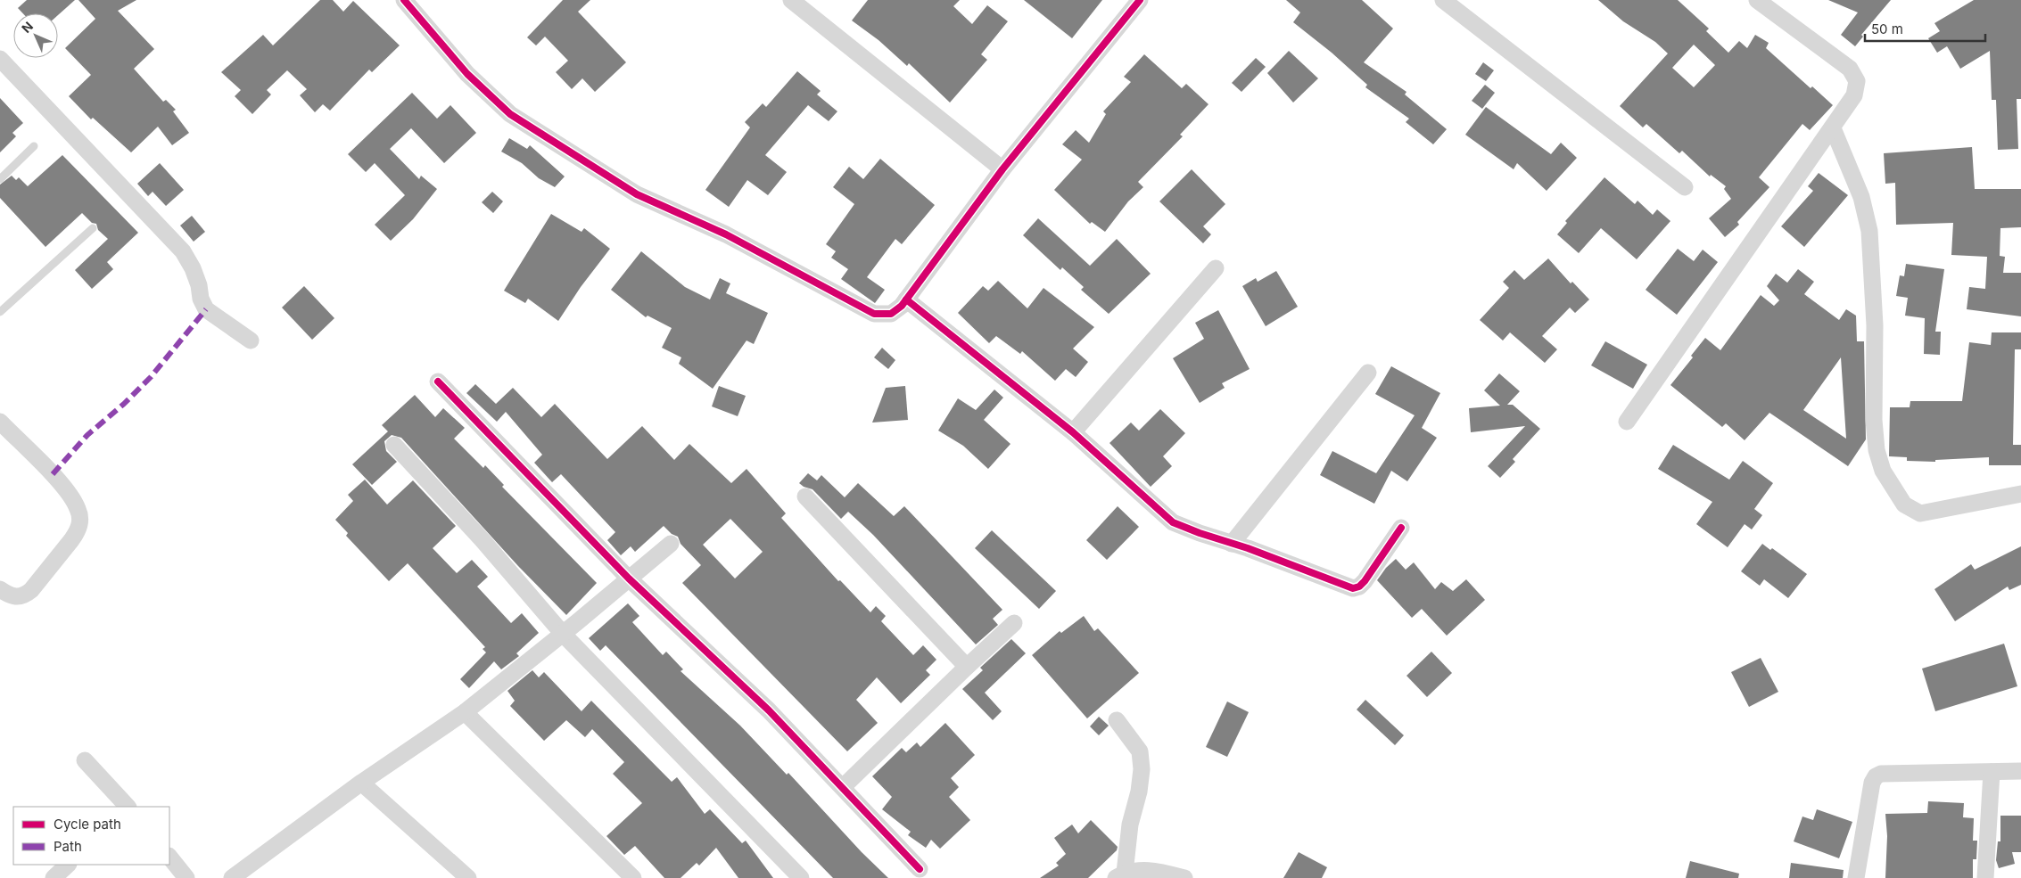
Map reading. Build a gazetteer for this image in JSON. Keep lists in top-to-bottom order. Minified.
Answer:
{"legend":["Cycle path","Path"],"scale_bar":"50 m","north":"top left"}
